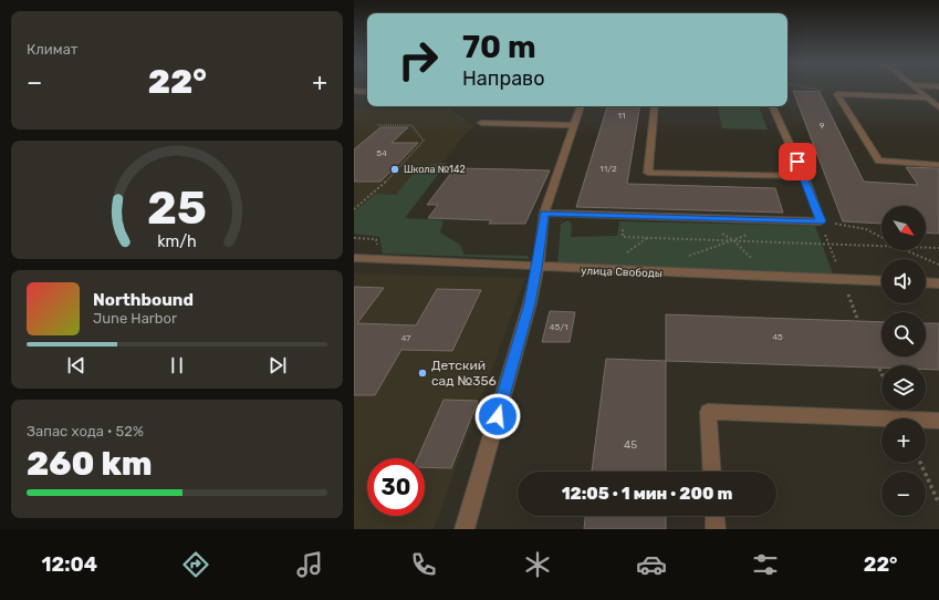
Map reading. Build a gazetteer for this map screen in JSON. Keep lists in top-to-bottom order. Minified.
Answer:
{"streets":{"street":["улица Свободы"]},"places":["Школа №142","Детский сад №356"],"house_numbers":["11","9","54","11/2","45/1","45","47","45"],"north":"bottom right","page":{"tile":["Климат",["Запас хода · 52%","260 km"]],"turn":["70 m","Направо"],"heat":["−","22°","+"],"map_buttons":["+","−"],"song":["Northbound","June Harbor"],"limit":"30","trip":"12:05 · 1 мин · 200 m","tabs":["12:04","22°"],"gauge":["25","km/h"]}}
